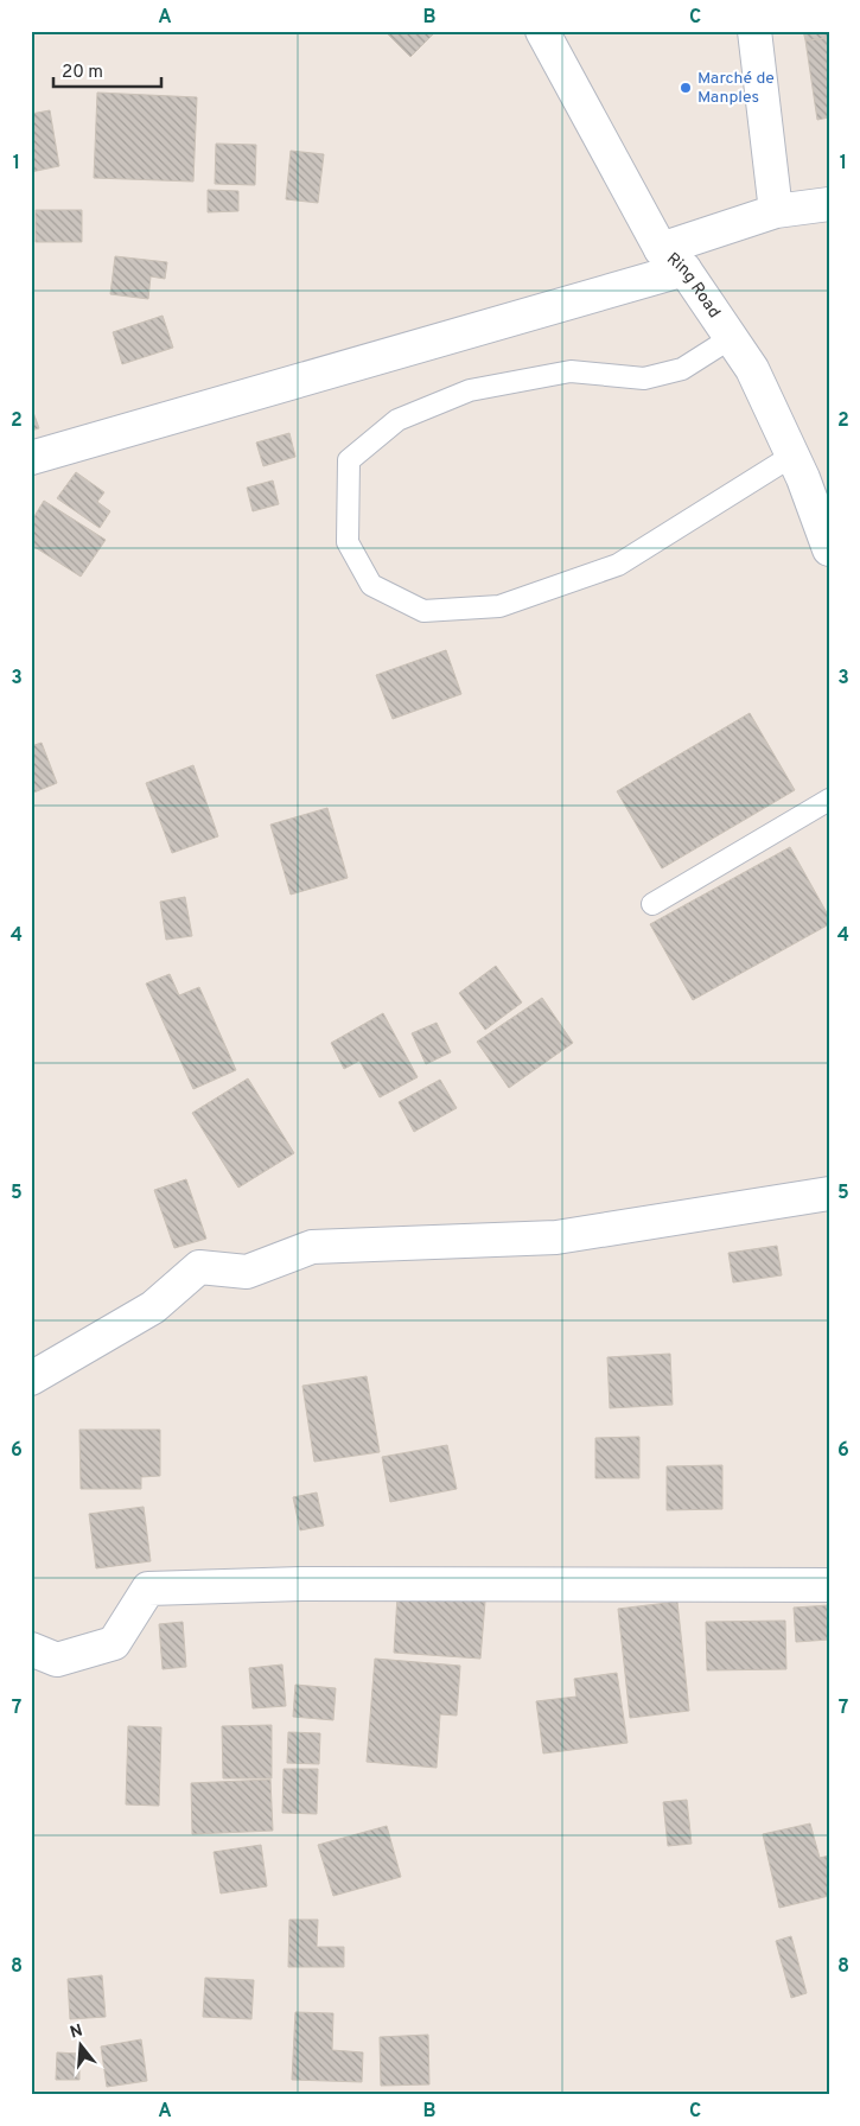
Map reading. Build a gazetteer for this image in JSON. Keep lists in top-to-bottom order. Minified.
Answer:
{"streets":{"street":["Ring Road"]},"places":["Marché de Manples"],"scale_bar":"20 m","north":"top","grid":{"columns":["A","B","C"],"rows":["1","2","3","4","5","6","7","8"]}}
